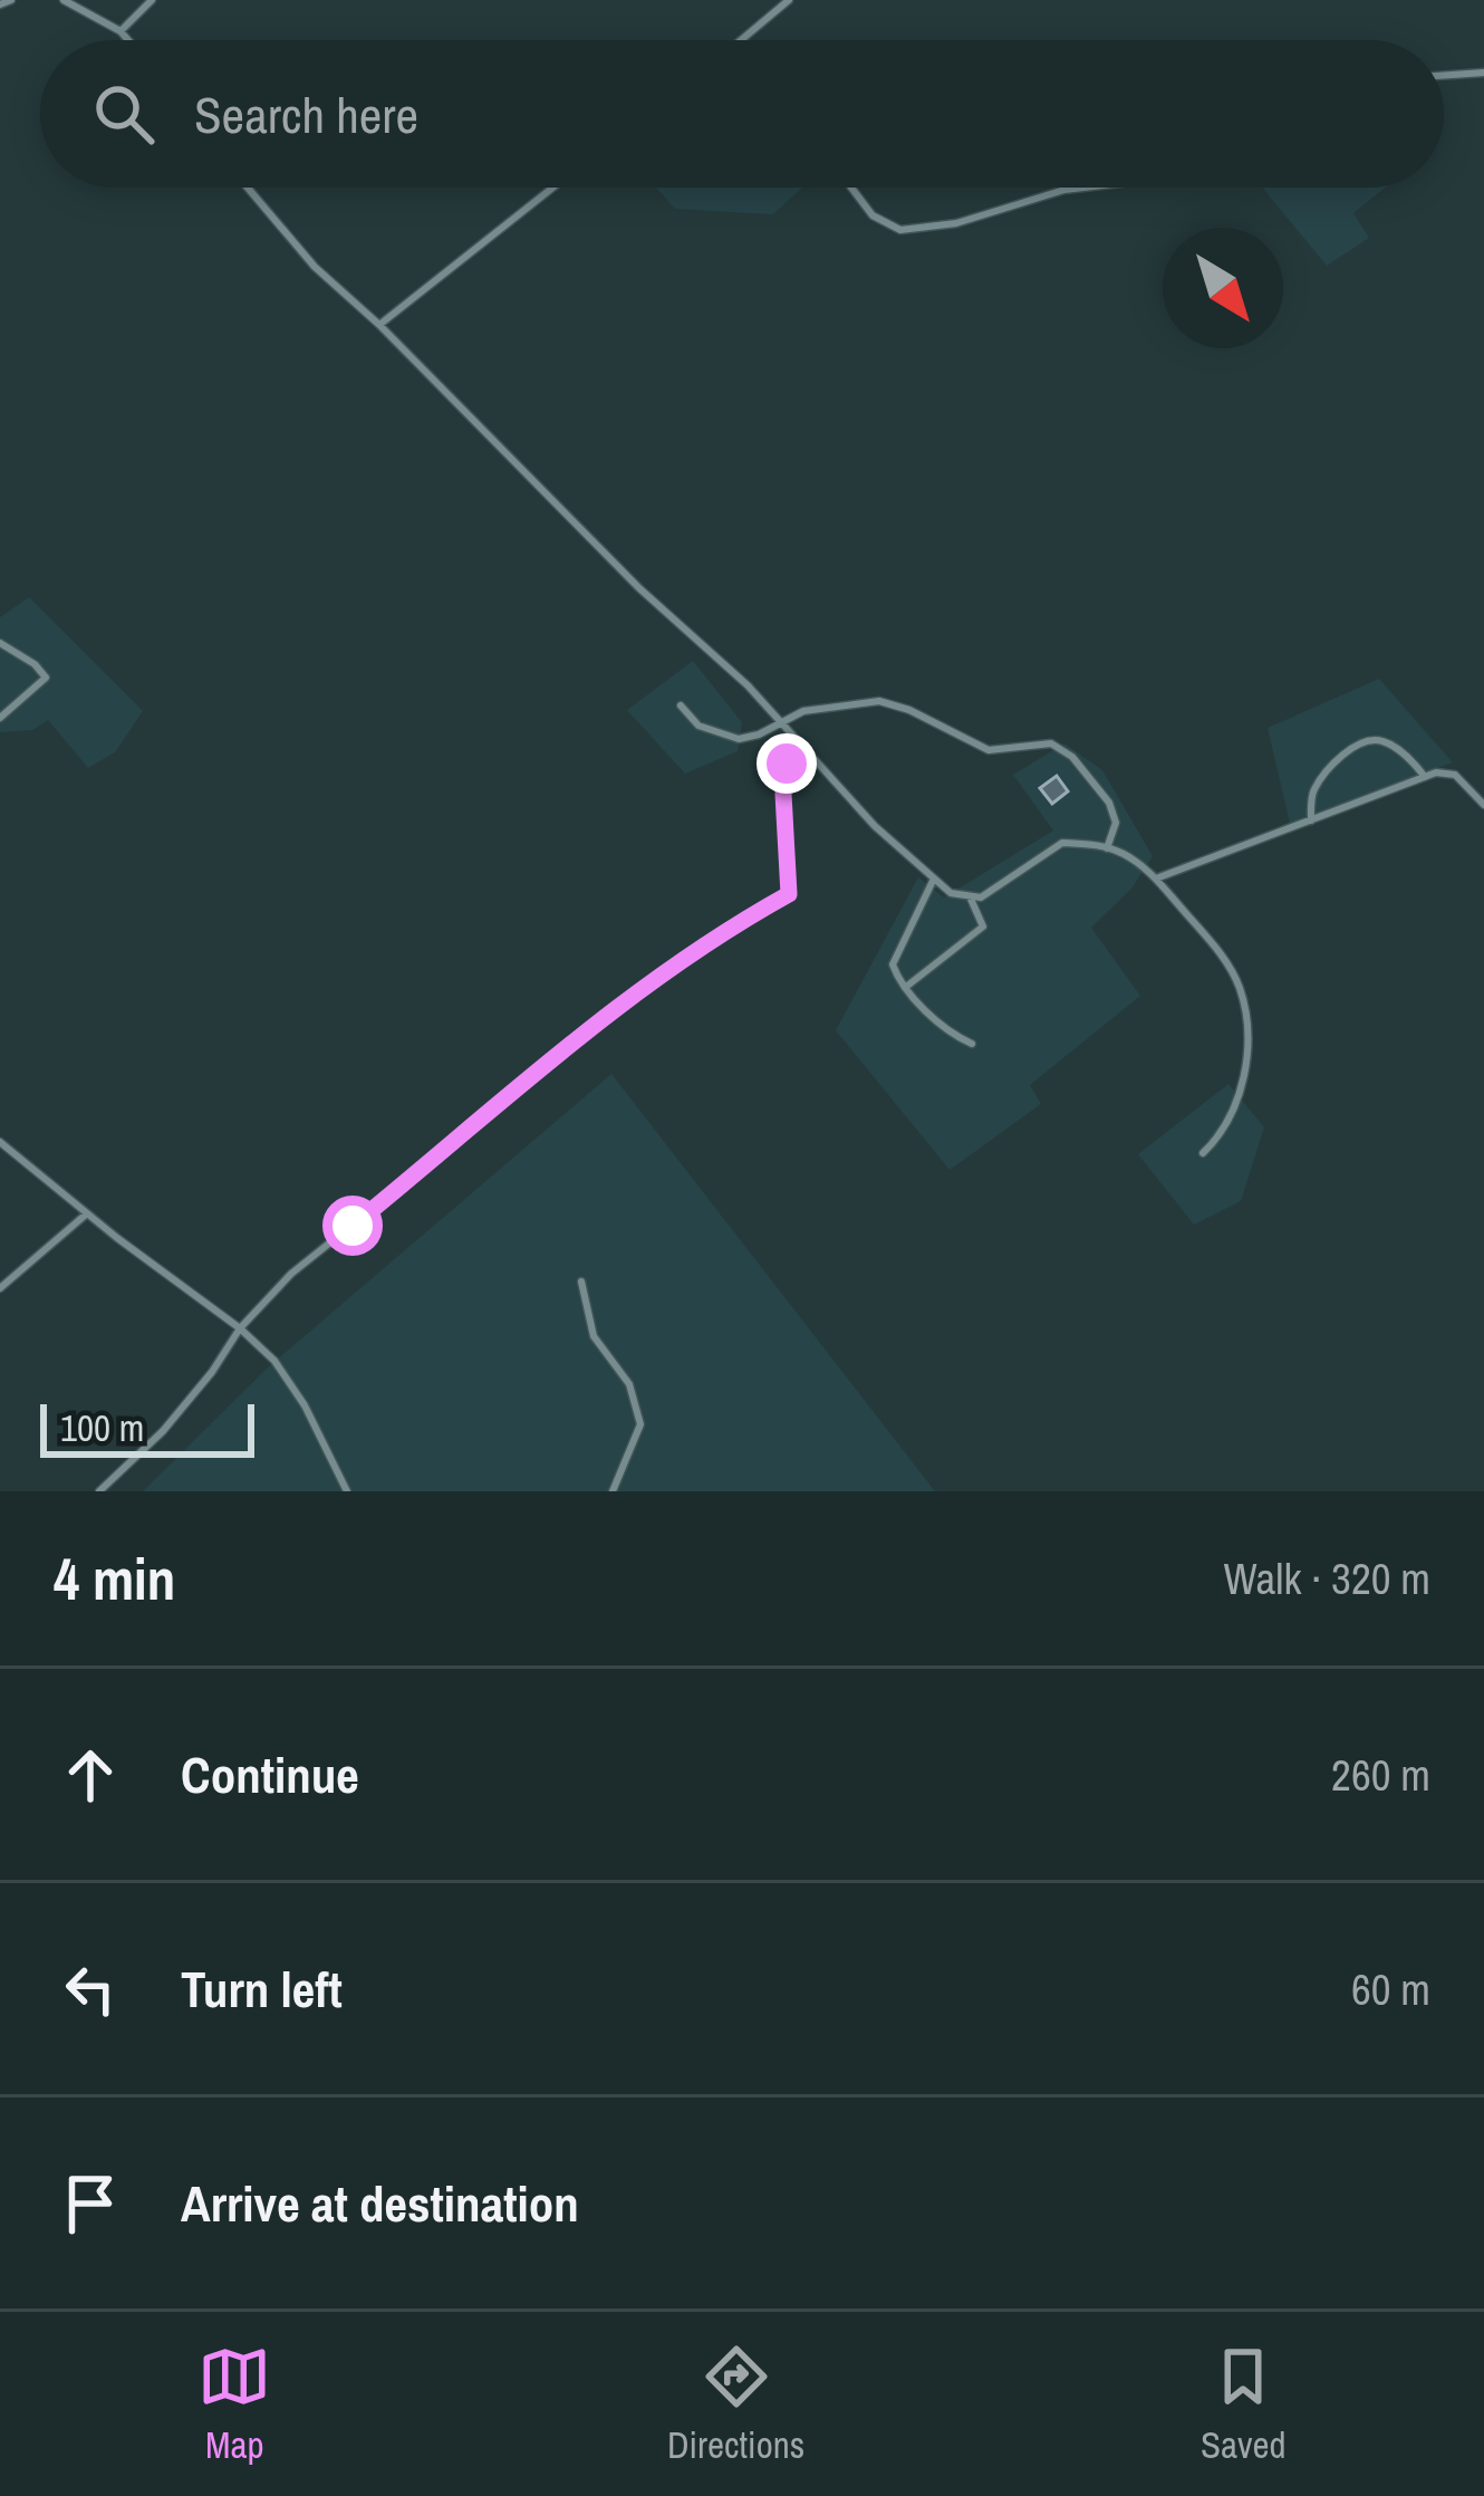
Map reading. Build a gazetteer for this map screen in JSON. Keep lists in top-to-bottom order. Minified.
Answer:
{"scale_bar":"100 m","north":"bottom right","page":{"search":"Search here","scale":"100 m","heading":["4 min","Walk · 320 m"],"list":[["Continue","260 m"],["Turn left","60 m"],"Arrive at destination"],"nav":["Map","Directions","Saved"]}}
